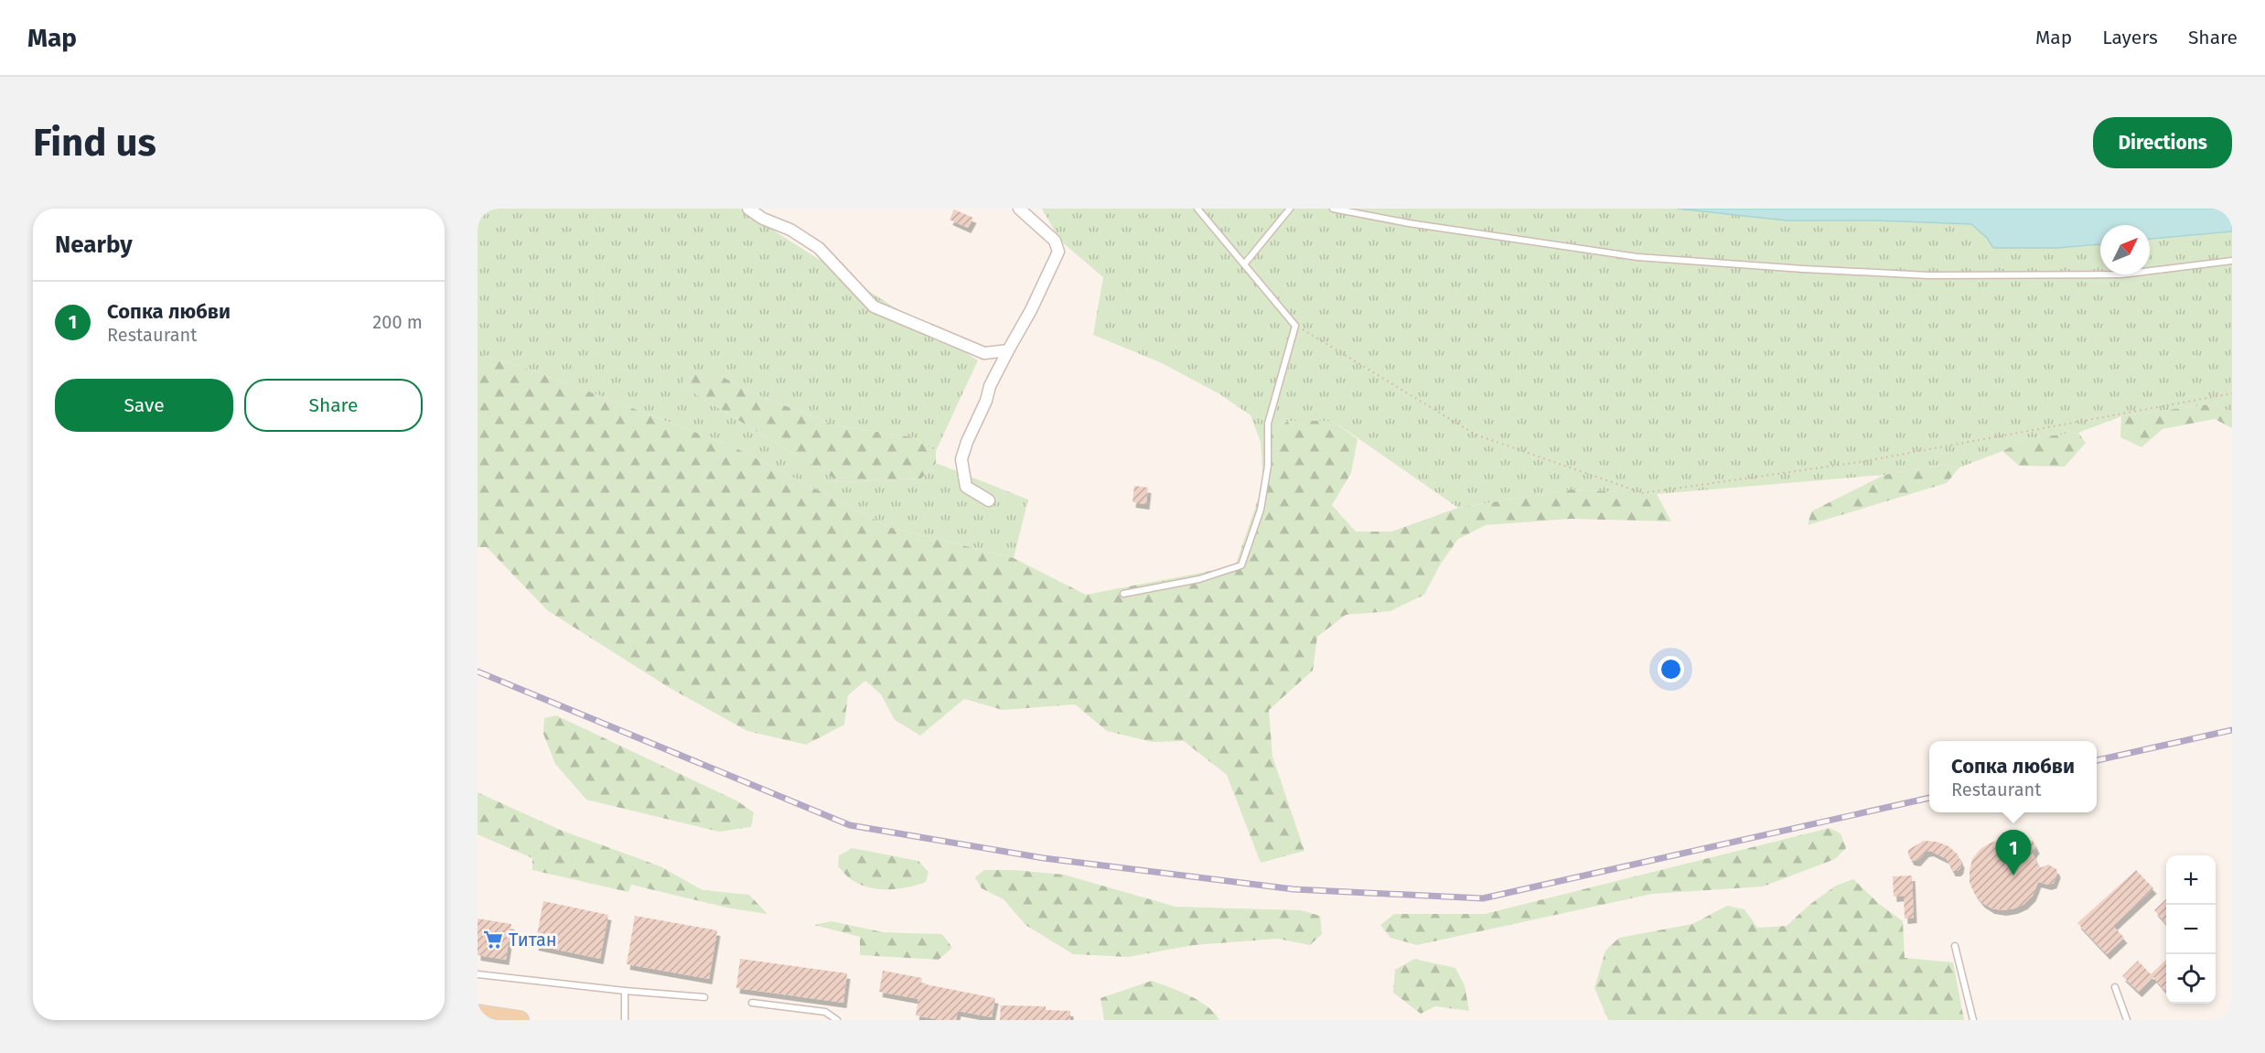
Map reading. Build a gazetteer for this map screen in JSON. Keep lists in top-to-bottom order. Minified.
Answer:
{"places":{"supermarket":["Титан"]},"north":"top right","page":{"header":"Map","nav":["Map","Layers","Share"],"buttons":["Directions",["Save","Share"]],"title":"Find us","heading":"Nearby","list":[{"mark":"1","name":"Сопка любви","note":"Restaurant","value":"200 m"}],"popup":["Сопка любви","Restaurant"],"pins":"1","map_buttons":["+","−"]}}
